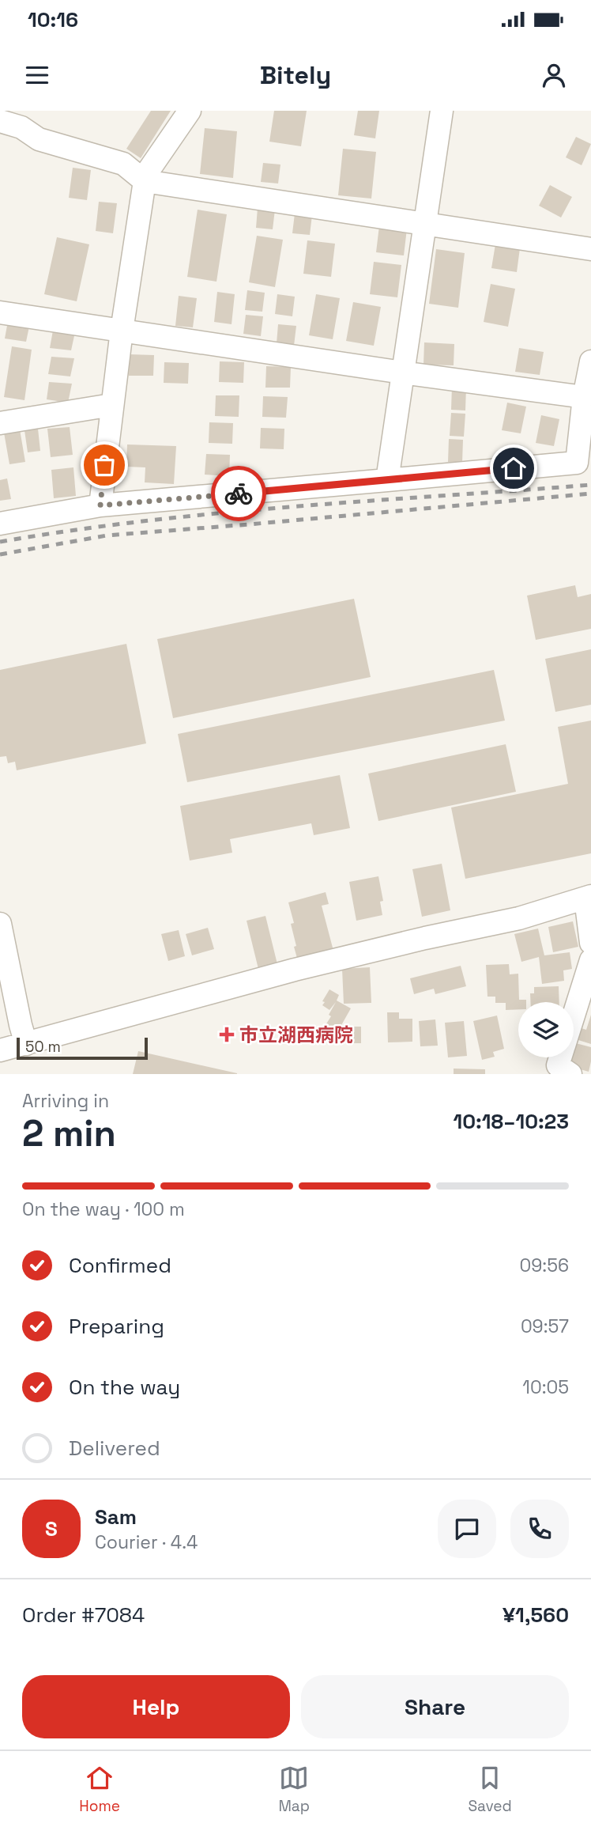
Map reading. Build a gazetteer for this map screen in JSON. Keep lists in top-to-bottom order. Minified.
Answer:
{"places":{"health":["市立湖西病院"]},"scale_bar":"50 m","page":{"status":"10:16","header":"Bitely","scale":"50 m","heading":["2 min","Arriving in","10:18–10:23"],"panel":["Sam","Courier · 4.4","Order #7084","¥1,560"],"bar":"On the way · 100 m","list":[["Confirmed","09:56"],["Preparing","09:57"],["On the way","10:05"],"Delivered"],"round":"S","buttons":["Help","Share"],"tabs":["Home","Map","Saved"]}}
